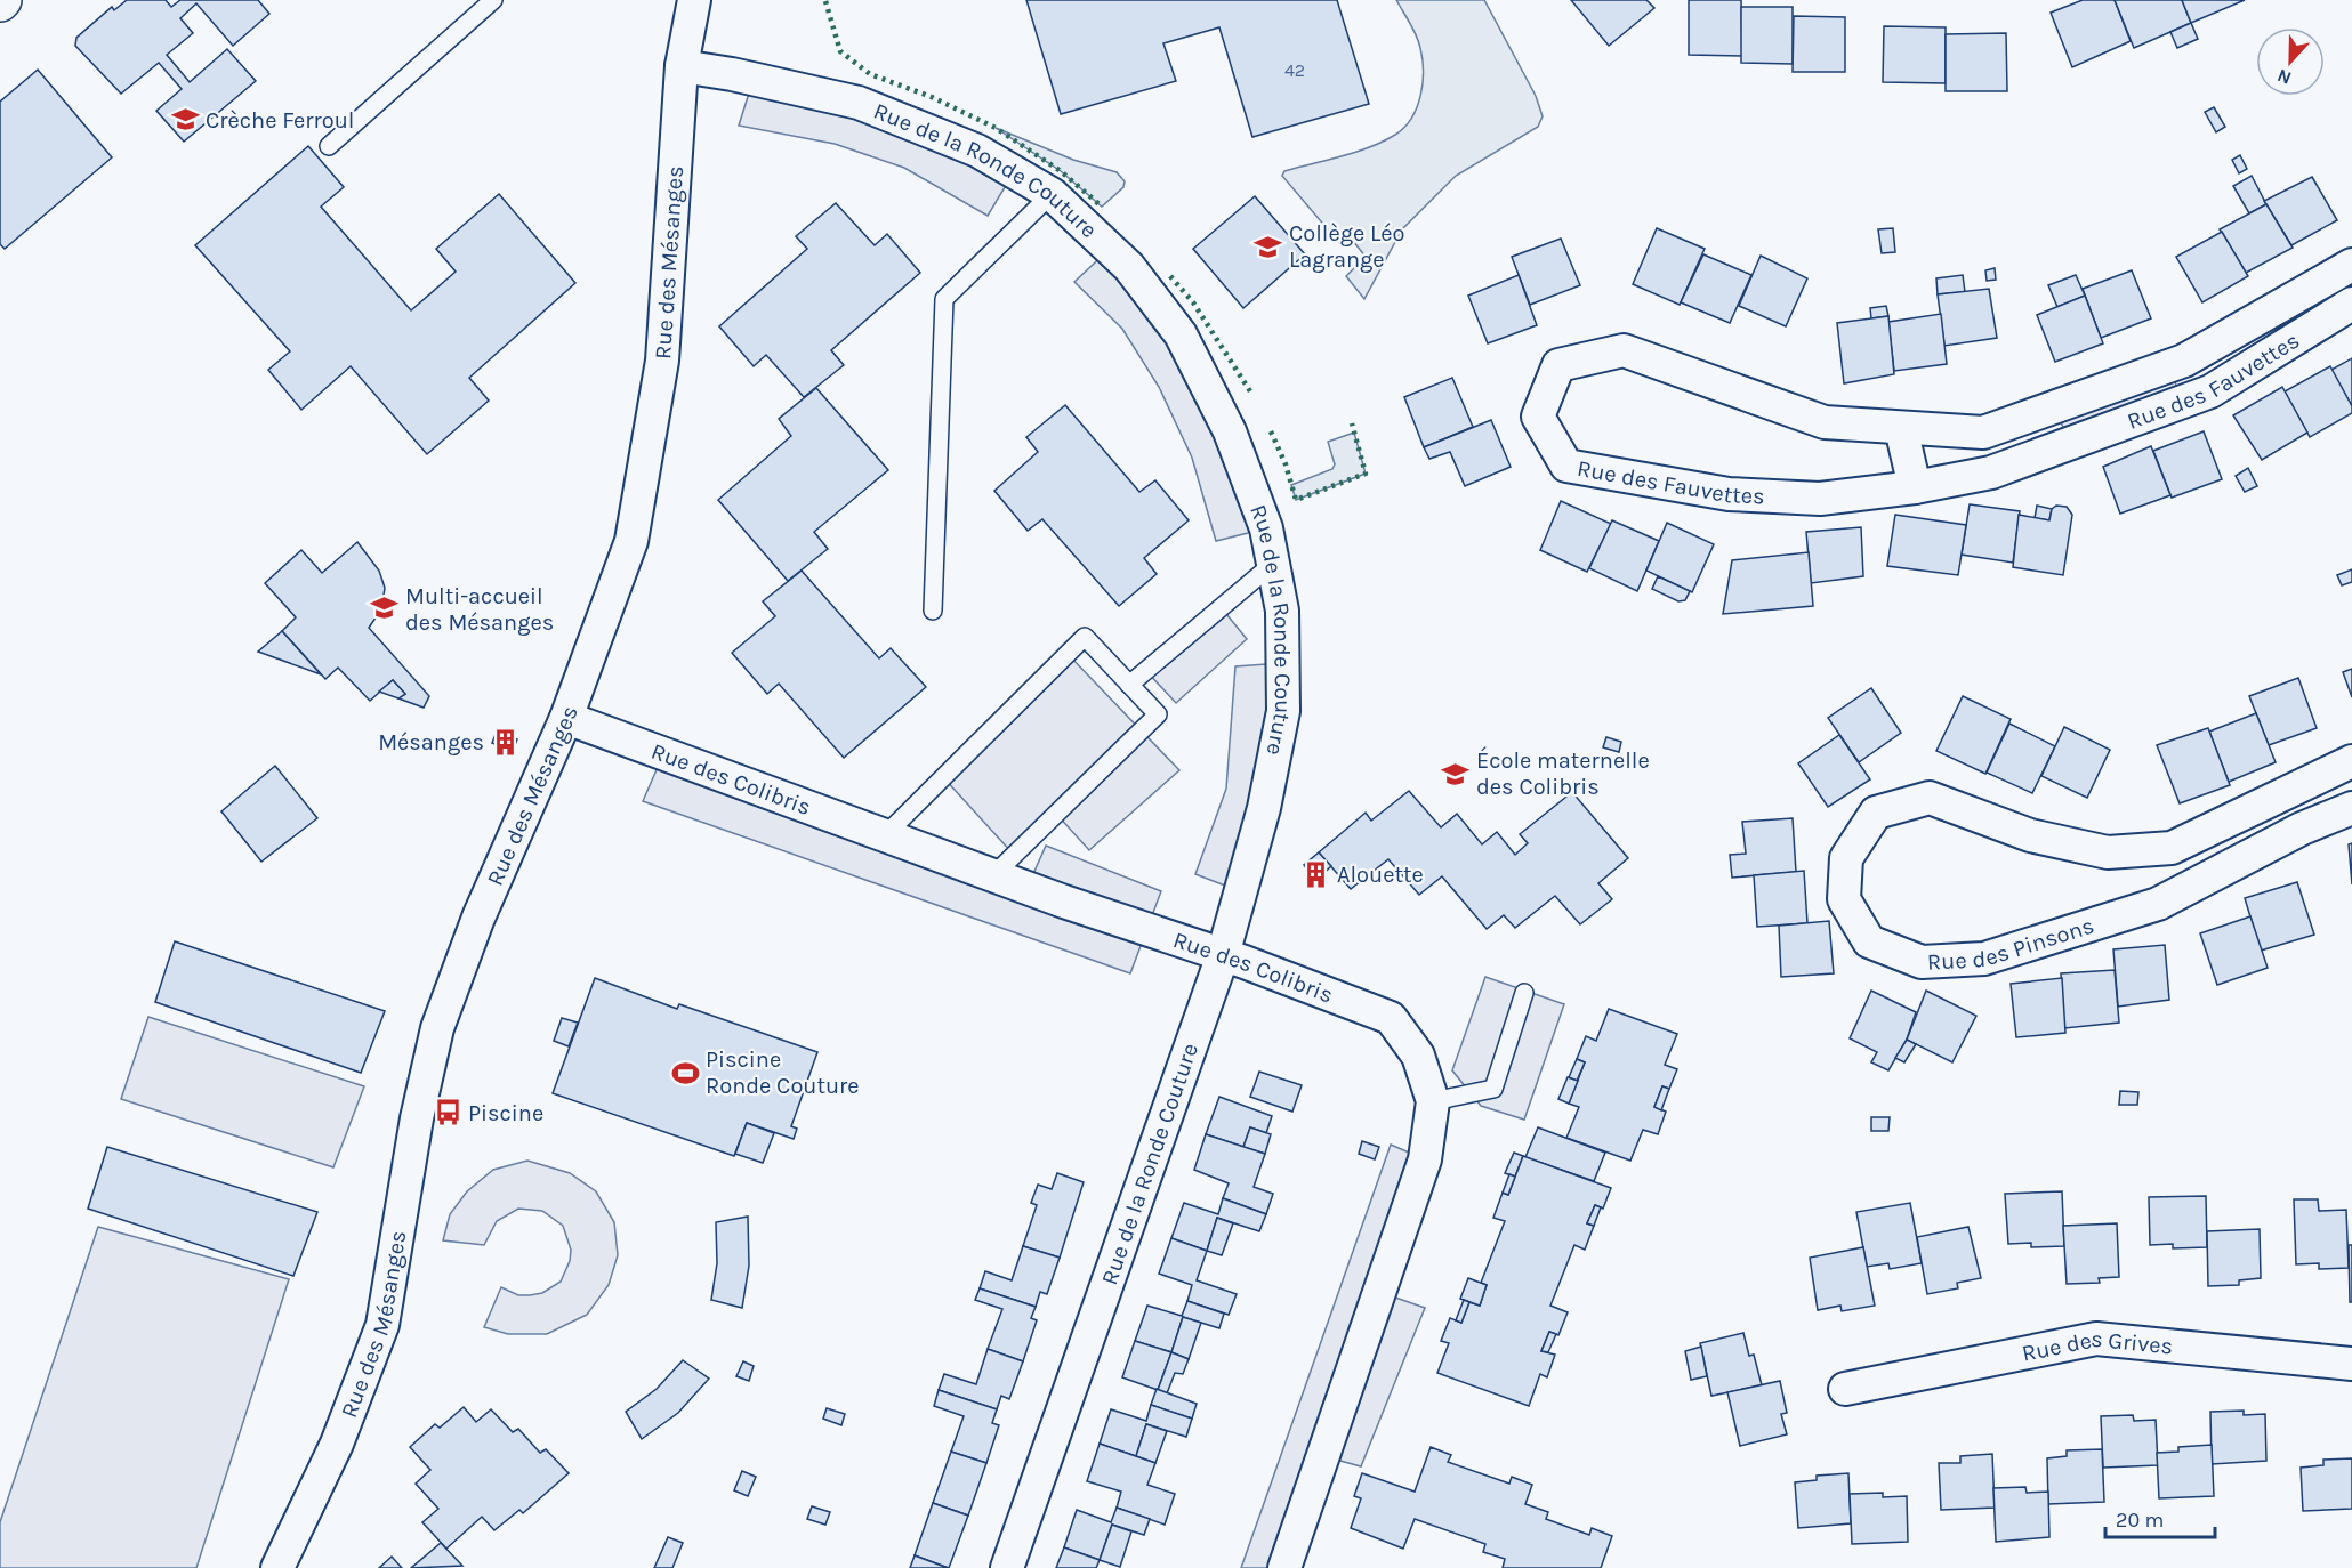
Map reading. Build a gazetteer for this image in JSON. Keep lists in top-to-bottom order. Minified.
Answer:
{"streets":{"street":["Rue de la Ronde Couture","Rue des Mésanges","Rue des Fauvettes","Rue des Colibris","Rue des Pinsons","Rue des Grives"]},"crossings":[["Rue de la Ronde Couture","Rue des Mésanges"],["Rue de la Ronde Couture","Rue des Colibris"],["Rue des Mésanges","Rue des Colibris"]],"places":{"school or university":["Crèche Ferroul","Collège Léo Lagrange","Multi-accueil des Mésanges","École maternelle des Colibris"],"building":["Mésanges","Alouette"],"sports":["Piscine Ronde Couture"],"bus stop":["Piscine"]},"house_numbers":["42"],"scale_bar":"20 m","north":"bottom"}
